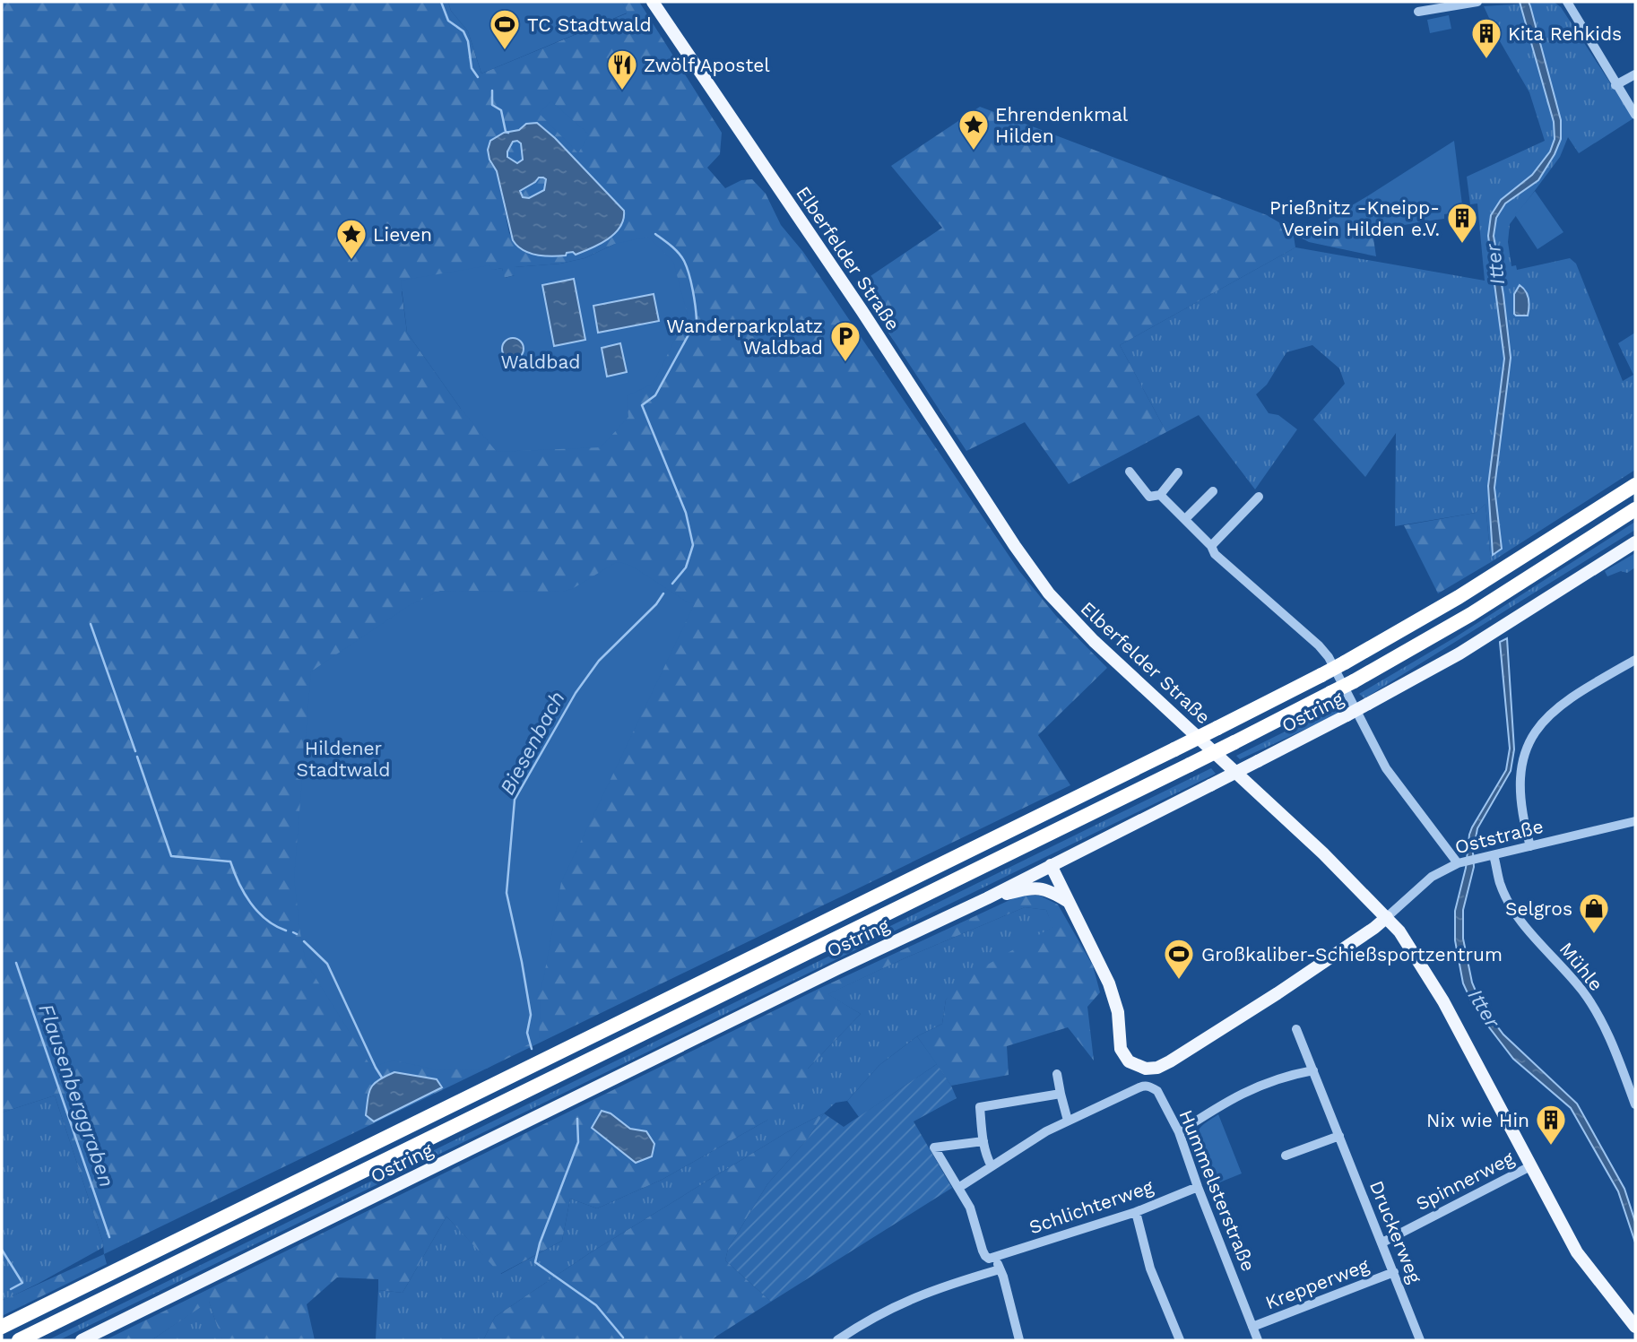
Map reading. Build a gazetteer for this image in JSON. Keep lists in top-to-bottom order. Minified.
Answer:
{"streets":{"main road":["Elberfelder Straße","Ostring"],"street":["Oststraße","Mühle","Spinnerweg","Hummelsterstraße","Schlichterweg","Druckerweg","Krepperweg"]},"crossings":[["Elberfelder Straße","Oststraße"],["Elberfelder Straße","Spinnerweg"],["Oststraße","Mühle"],["Spinnerweg","Druckerweg"],["Hummelsterstraße","Schlichterweg"],["Hummelsterstraße","Krepperweg"],["Druckerweg","Krepperweg"]],"water":["Itter","Biesenbach","Flausenberggraben"],"parks":["Waldbad","Hildener Stadtwald"],"places":{"sports":["TC Stadtwald","Großkaliber-Schießsportzentrum"],"building":["Kita Rehkids","Prießnitz -Kneipp- Verein Hilden e.V.","Nix wie Hin"],"restaurant":["Zwölf Apostel"],"place":["Ehrendenkmal Hilden","Lieven"],"parking":["Wanderparkplatz Waldbad"],"shop":["Selgros"]}}
